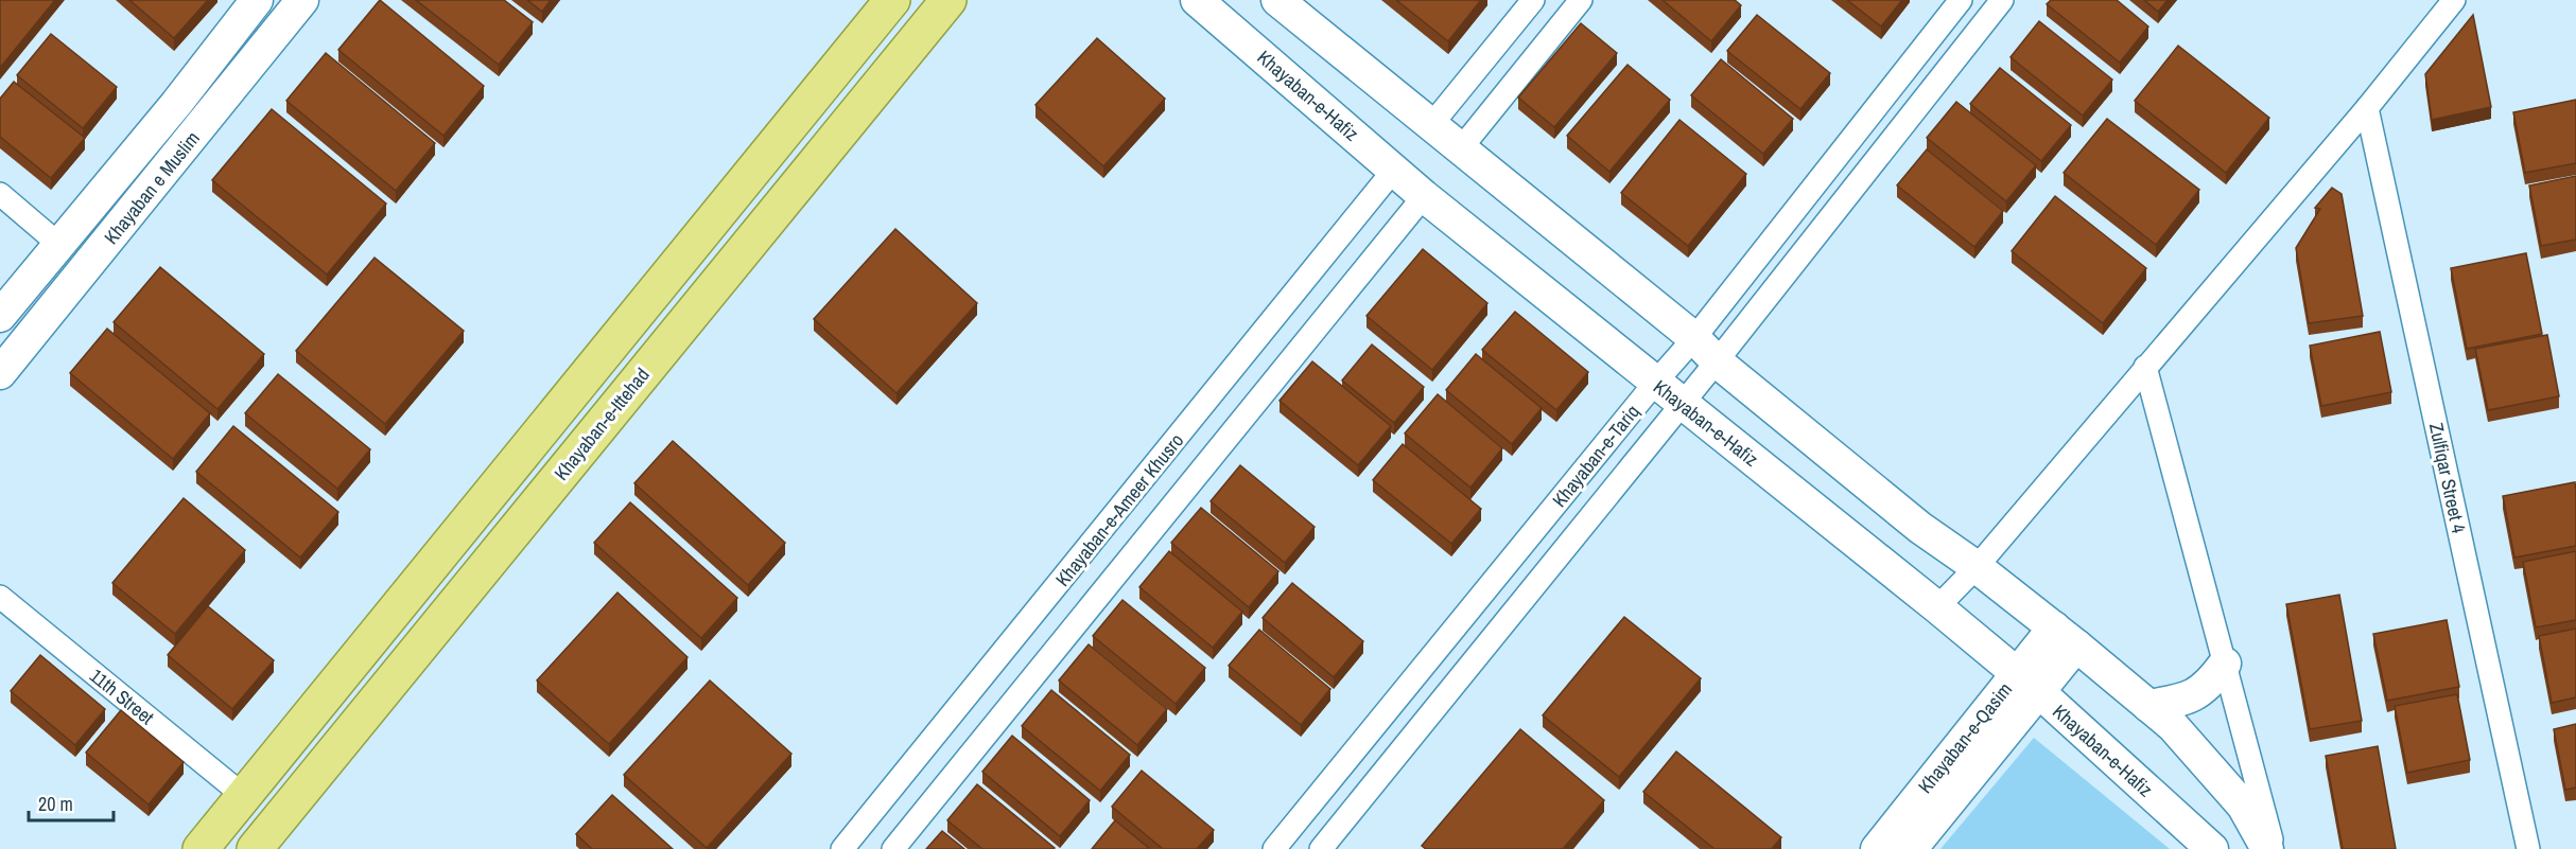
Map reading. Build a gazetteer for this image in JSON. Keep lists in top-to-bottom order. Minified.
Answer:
{"streets":{"main road":["Khayaban-e-Ittehad"],"street":["Khayaban-e-Hafiz","Khayaban e Muslim","Khayaban-e-Tariq","Zulfiqar Street 4","Khayaban-e-Ameer Khusro","11th Street","Khayaban-e-Qasim"]},"crossings":[["Khayaban-e-Hafiz","Khayaban-e-Tariq"],["Khayaban-e-Hafiz","Khayaban-e-Ameer Khusro"],["Khayaban-e-Hafiz","Khayaban-e-Qasim"]],"scale_bar":"20 m"}
